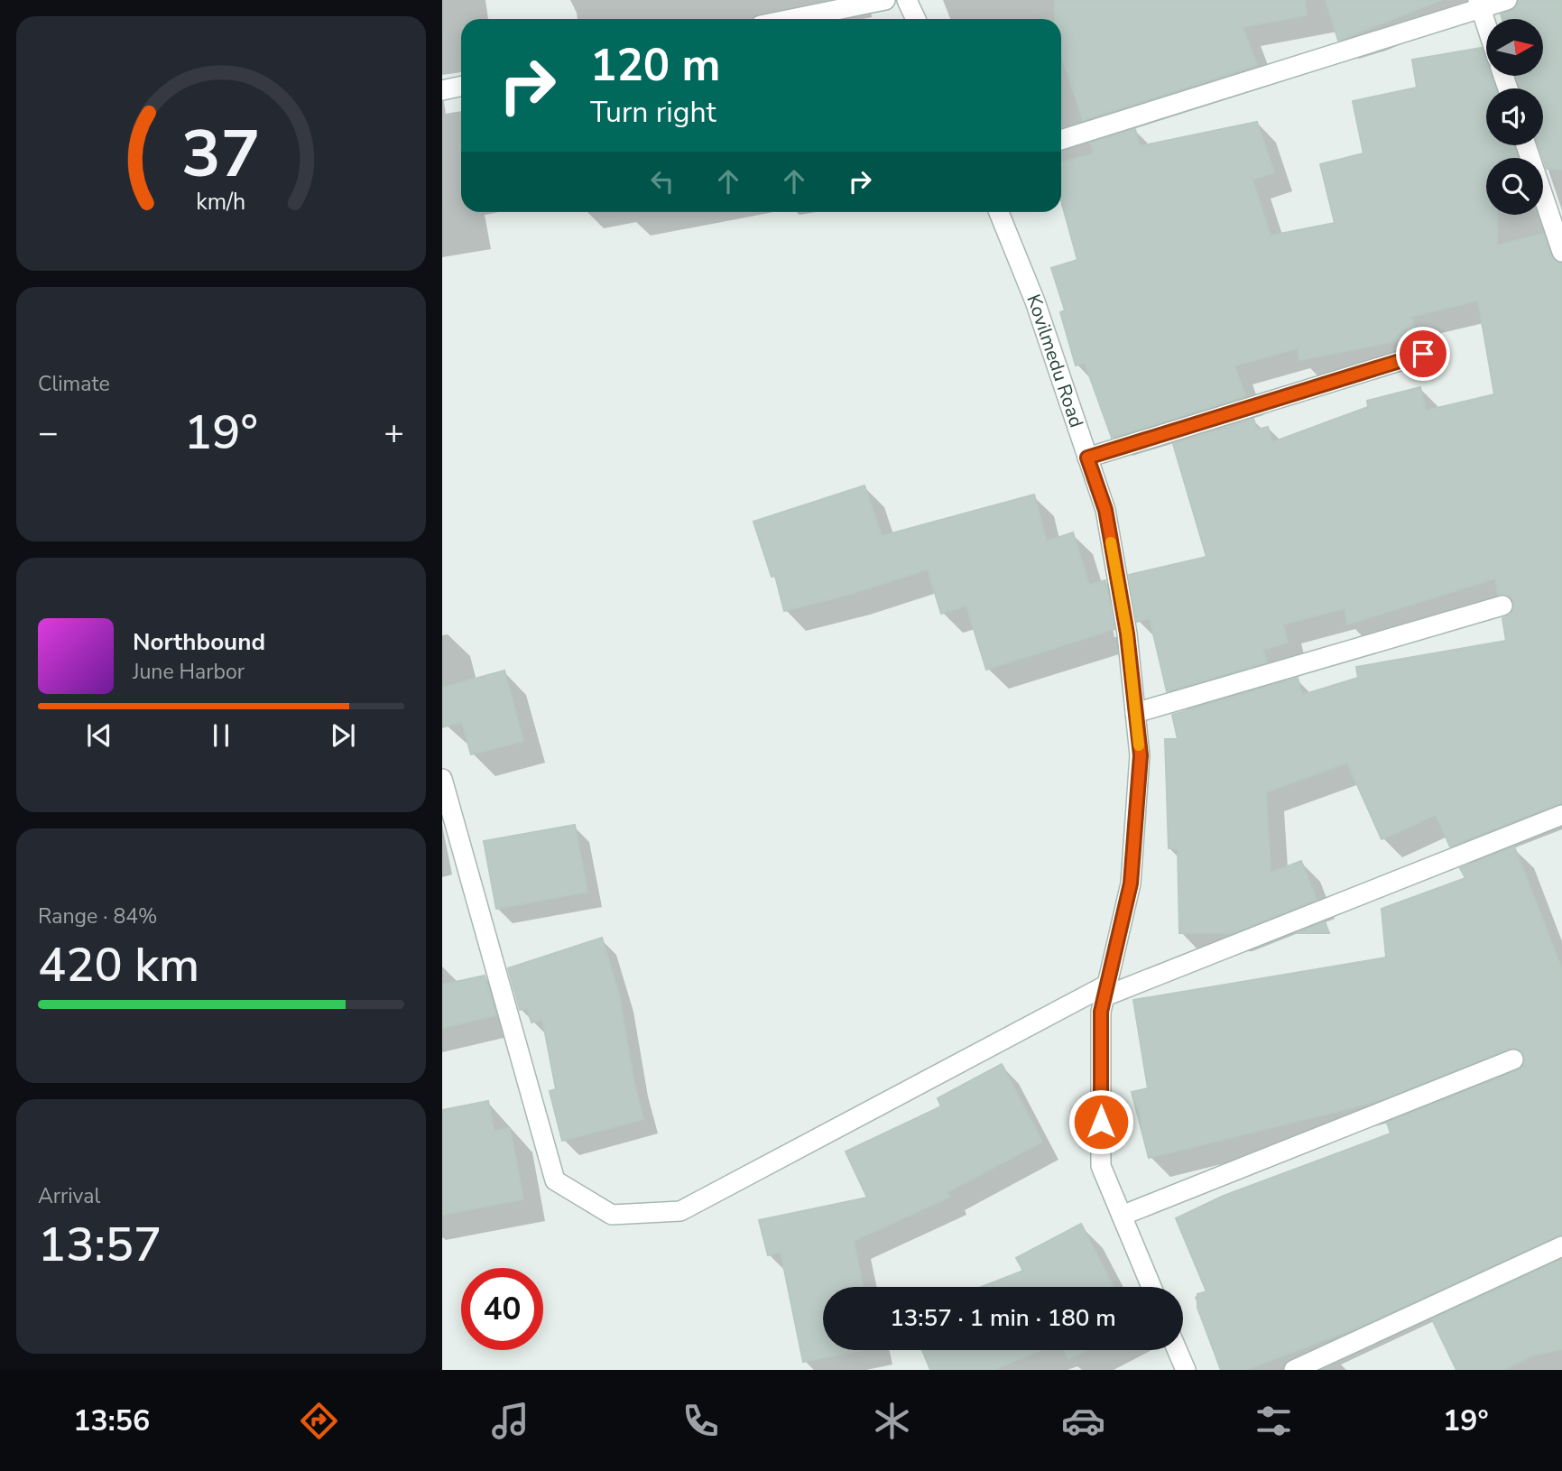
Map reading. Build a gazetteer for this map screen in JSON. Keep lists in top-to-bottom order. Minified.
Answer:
{"streets":{"street":["Kovilmedu Road"]},"north":"right","page":{"turn":["120 m","Turn right"],"tile":["Climate",["Range · 84%","420 km"],["Arrival","13:57"]],"heat":["−","19°","+"],"song":["Northbound","June Harbor"],"limit":"40","trip":"13:57 · 1 min · 180 m","tabs":["13:56","19°"],"gauge":["37","km/h"]}}
